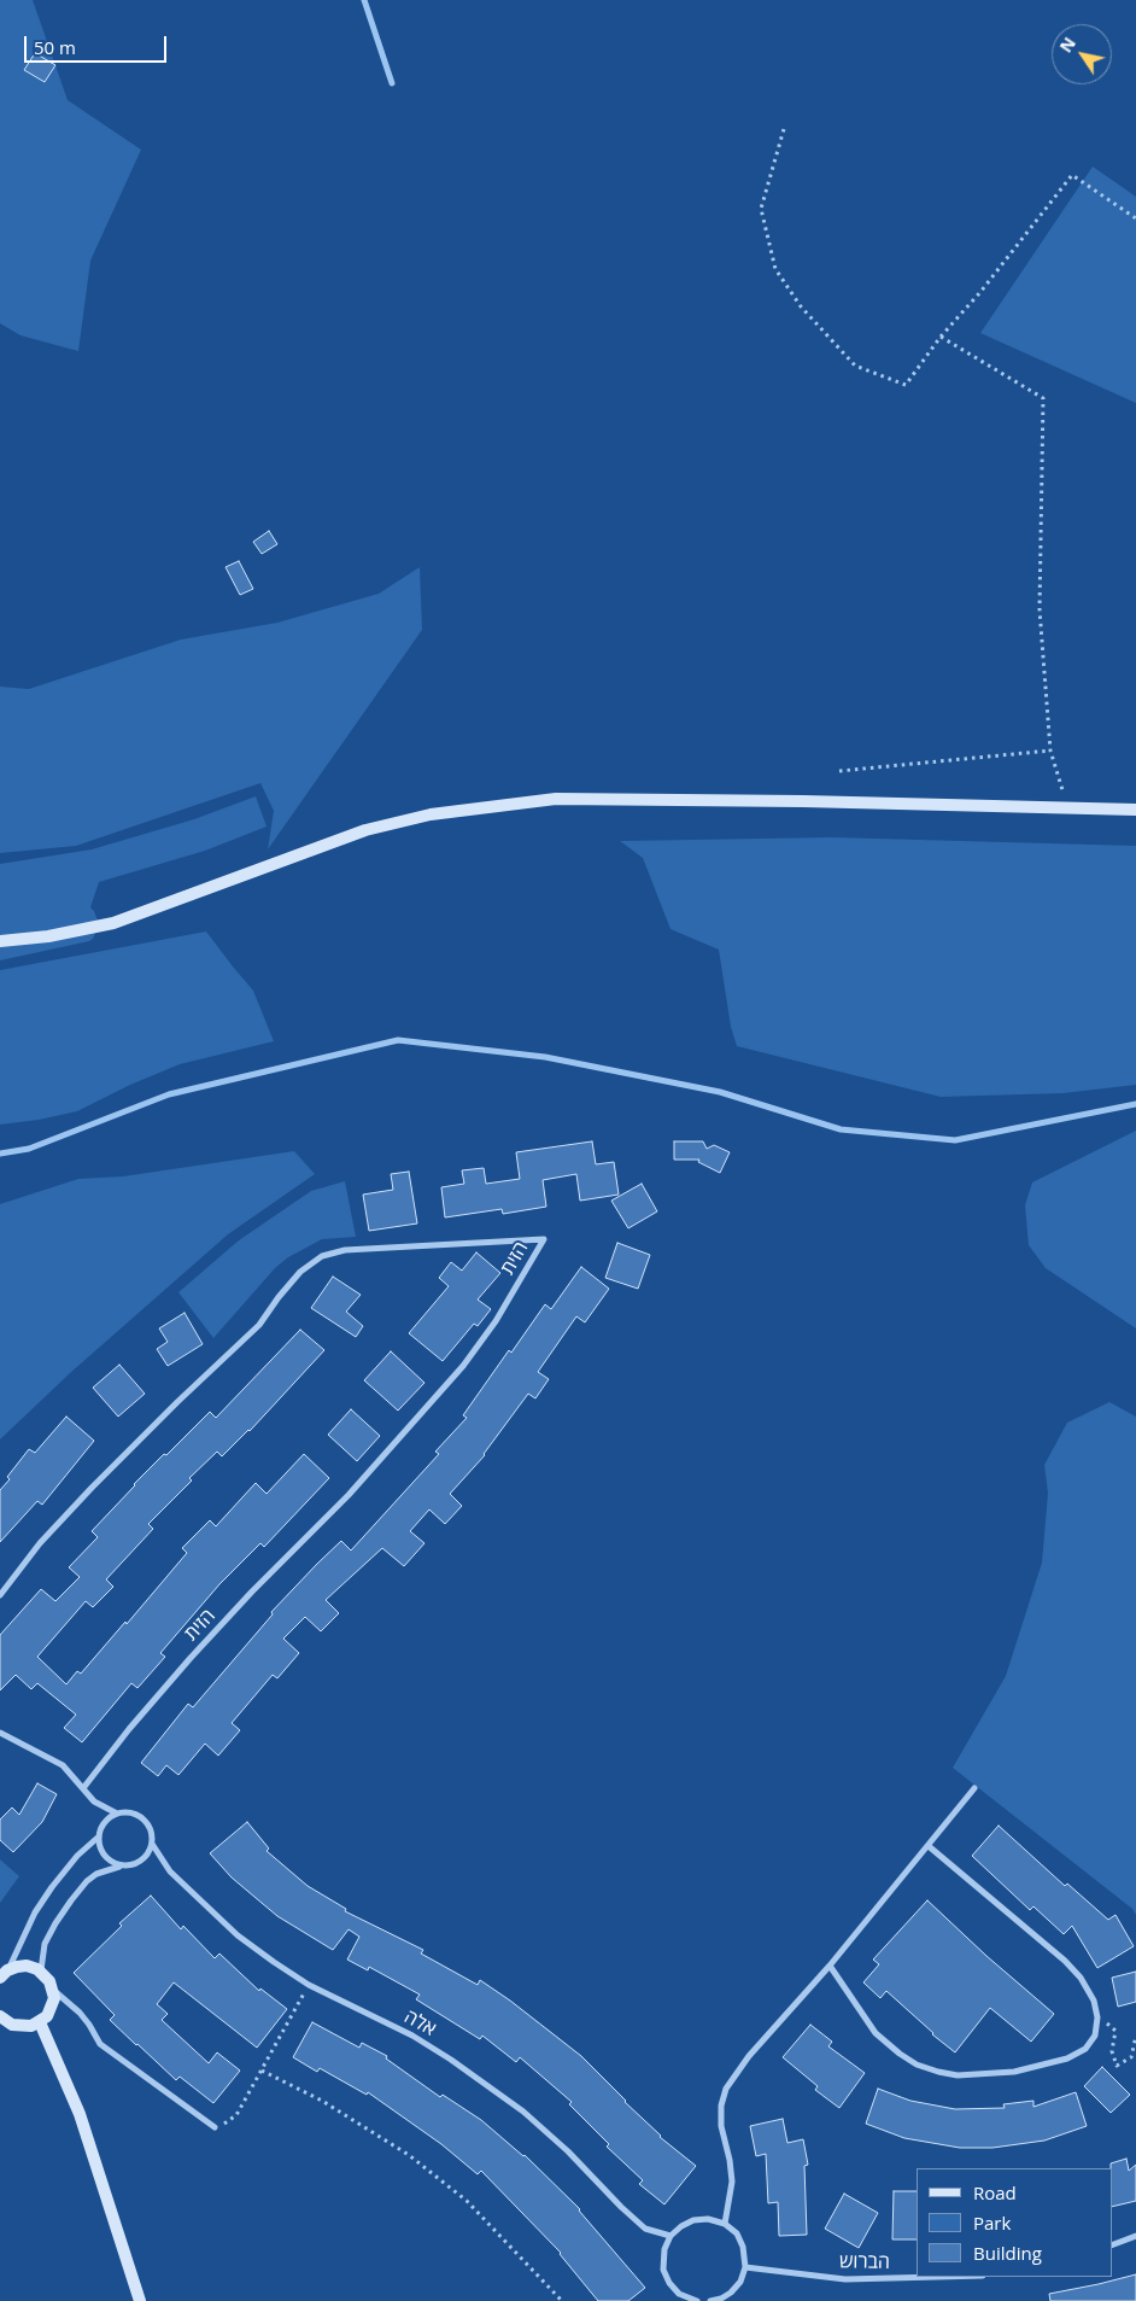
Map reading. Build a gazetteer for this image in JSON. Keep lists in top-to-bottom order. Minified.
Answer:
{"streets":{"street":["הזית","אלה","הברוש"]},"legend":["Road","Park","Building"],"scale_bar":"50 m","north":"top left"}
